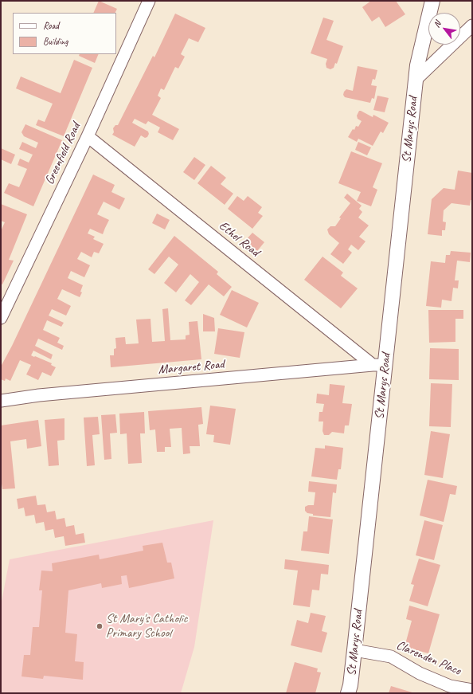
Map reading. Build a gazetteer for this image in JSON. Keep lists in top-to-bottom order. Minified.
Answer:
{"streets":{"street":["St Marys Road","Greenfield Road","Ethel Road","Margaret Road","Clarenden Place"]},"crossings":[["St Marys Road","Ethel Road"],["St Marys Road","Margaret Road"],["St Marys Road","Clarenden Place"],["Greenfield Road","Ethel Road"],["Ethel Road","Margaret Road"]],"places":["St Mary's Catholic Primary School"],"legend":["Road","Building"],"north":"top left"}
